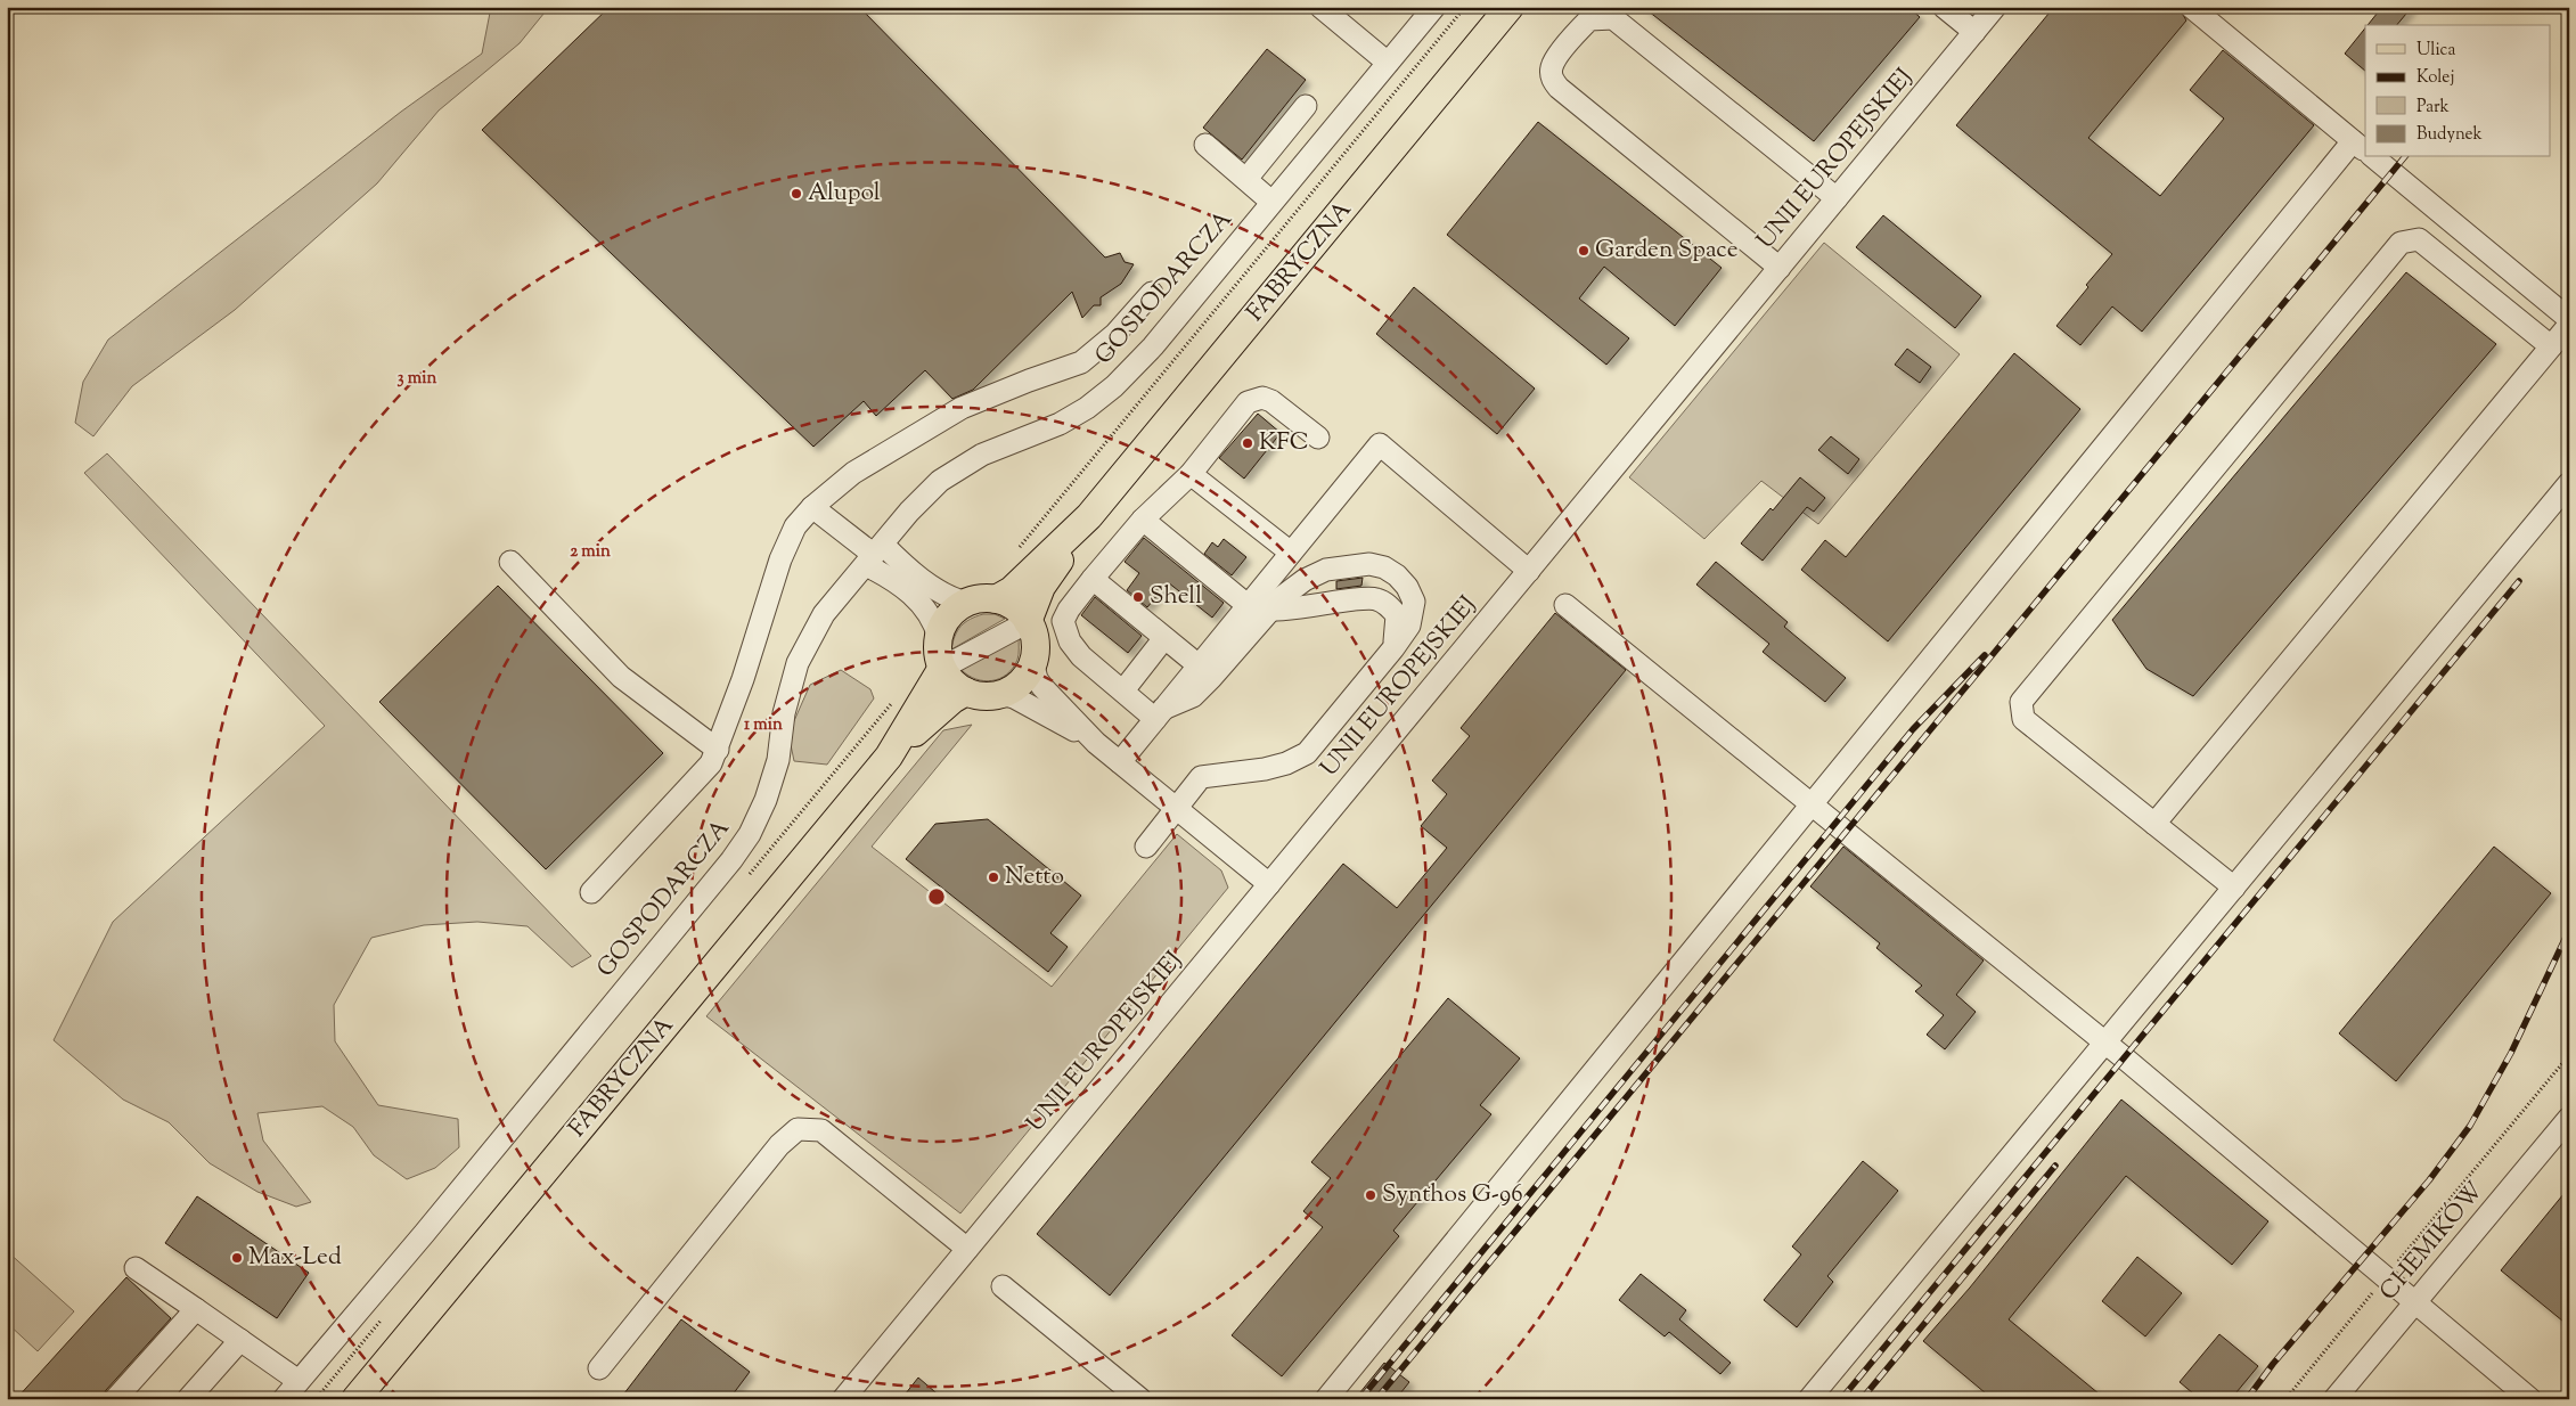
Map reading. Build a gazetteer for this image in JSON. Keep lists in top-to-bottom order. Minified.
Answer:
{"streets":{"main road":["FABRYCZNA"],"street":["UNII EUROPEJSKIEJ","GOSPODARCZA","CHEMIKÓW"]},"places":["Alupol","Garden Space","KFC","Shell","Netto","Synthos G-96","Max-Led"],"legend":["Ulica","Kolej","Park","Budynek"],"rings":["3 min","2 min","1 min"]}
